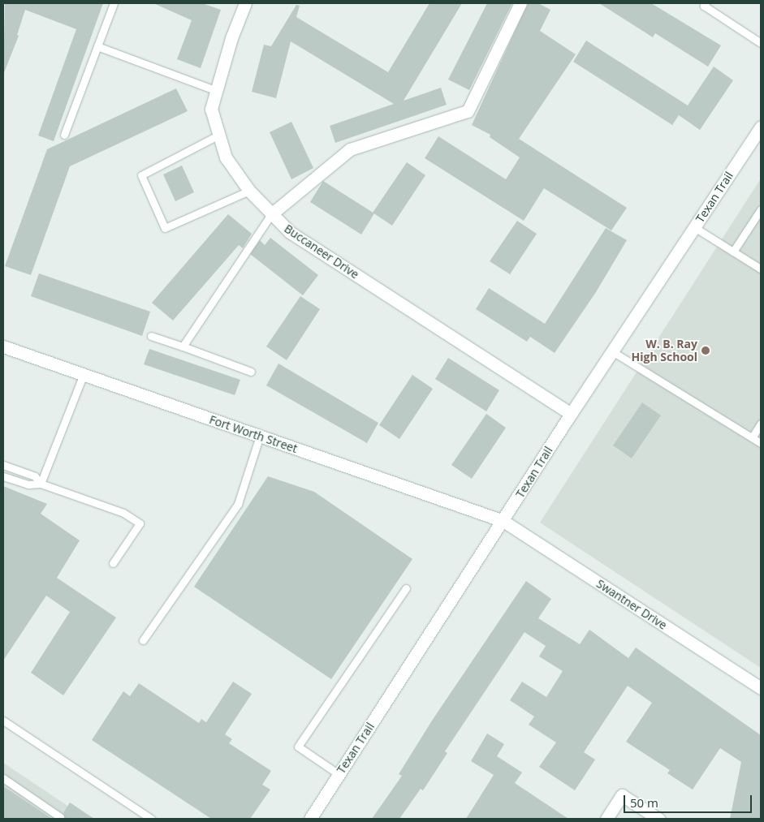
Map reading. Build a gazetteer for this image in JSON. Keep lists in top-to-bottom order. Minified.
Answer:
{"streets":{"street":["Texan Trail","Buccaneer Drive","Fort Worth Street","Swantner Drive"]},"crossings":[["Texan Trail","Buccaneer Drive"],["Texan Trail","Fort Worth Street"],["Texan Trail","Swantner Drive"],["Fort Worth Street","Swantner Drive"]],"places":["W. B. Ray High School"],"scale_bar":"50 m"}
